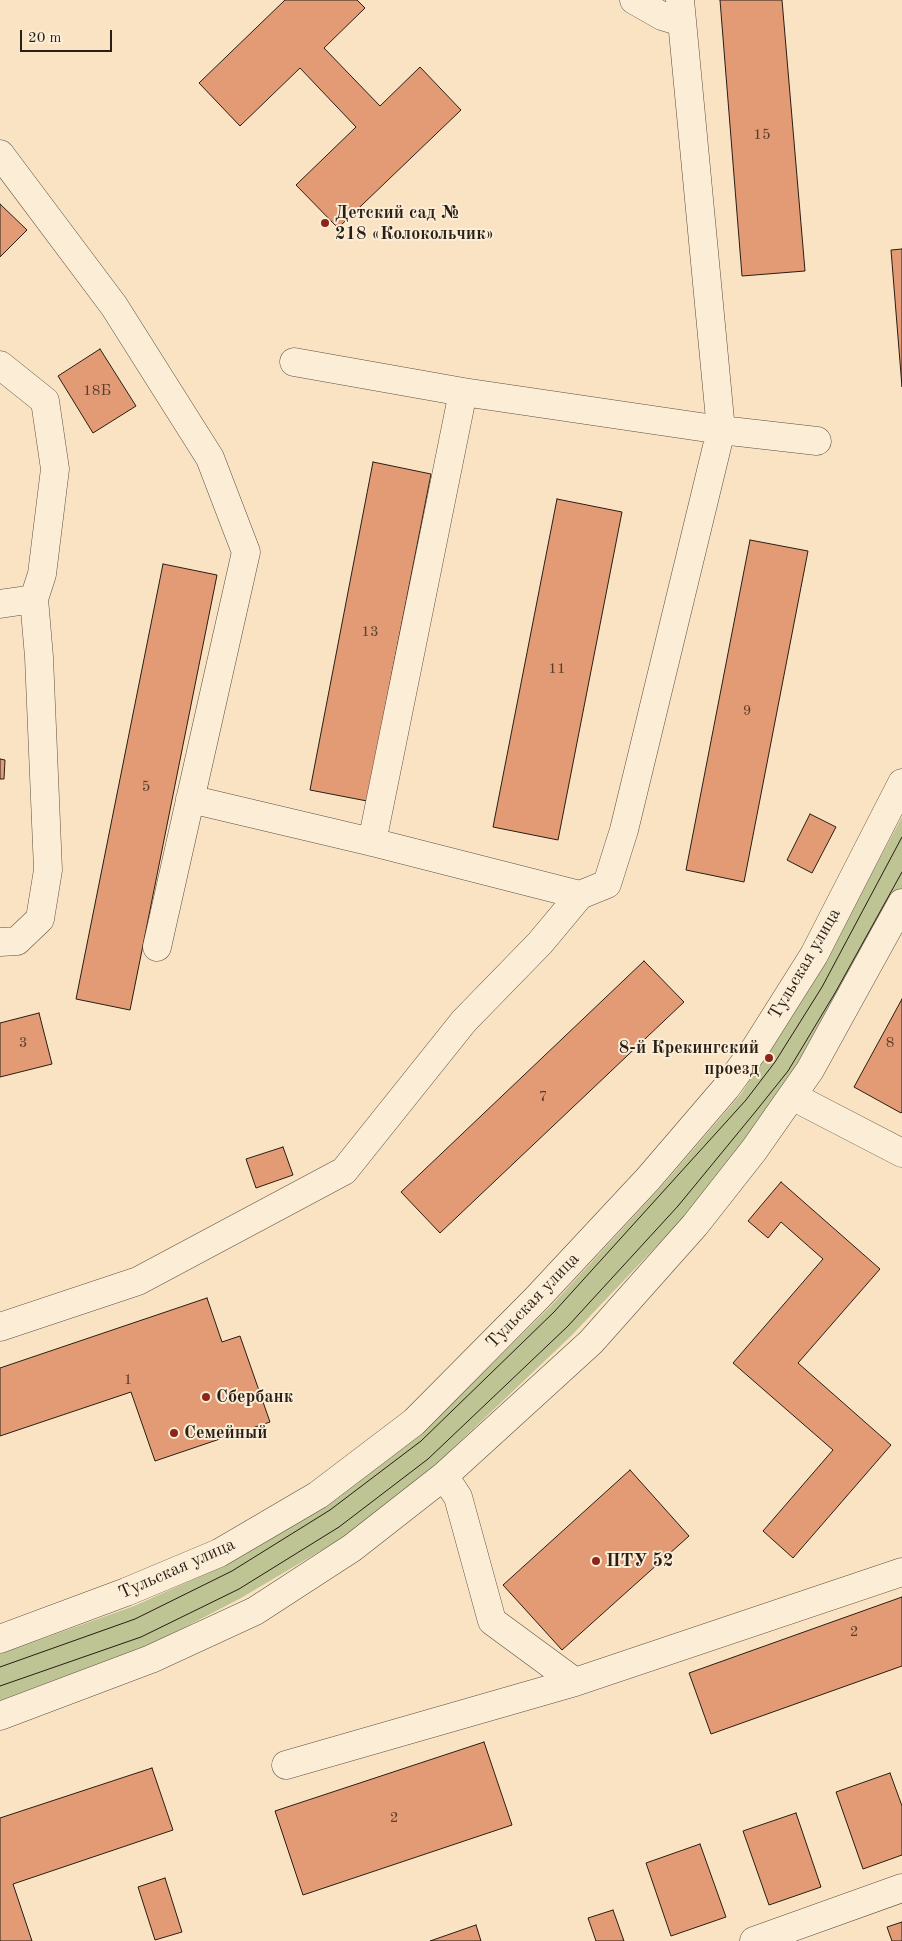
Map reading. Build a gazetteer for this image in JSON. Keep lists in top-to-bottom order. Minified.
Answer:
{"streets":{"street":["Тульская улица"]},"places":["Детский сад № 218 «Колокольчик»","8-й Крекингский проезд","Сбербанк","Семейный","ПТУ 52"],"house_numbers":["15","18Б","13","11","9","5","3","8","7","1","2","2"],"scale_bar":"20 m"}
